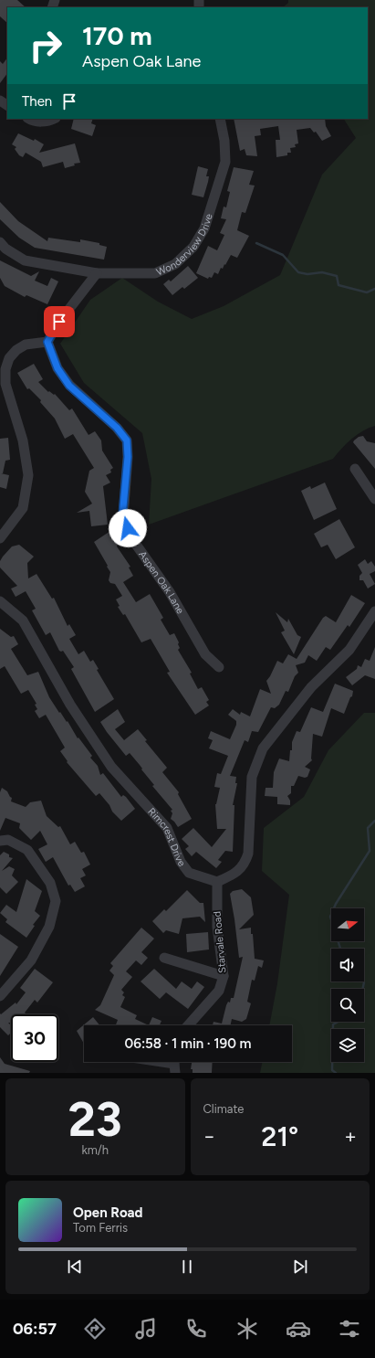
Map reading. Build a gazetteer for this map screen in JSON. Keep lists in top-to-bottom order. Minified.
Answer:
{"streets":{"street":["Wonderview Drive","Aspen Oak Lane","Rimcrest Drive","Starvale Road"]},"crossings":[["Rimcrest Drive","Starvale Road"]],"north":"right","page":{"turn":["170 m","Aspen Oak Lane"],"then":"Then","limit":"30","trip":"06:58 · 1 min · 190 m","tile":[["23","km/h"],"Climate"],"heat":["−","21°","+"],"song":["Open Road","Tom Ferris"],"tabs":"06:57"}}
